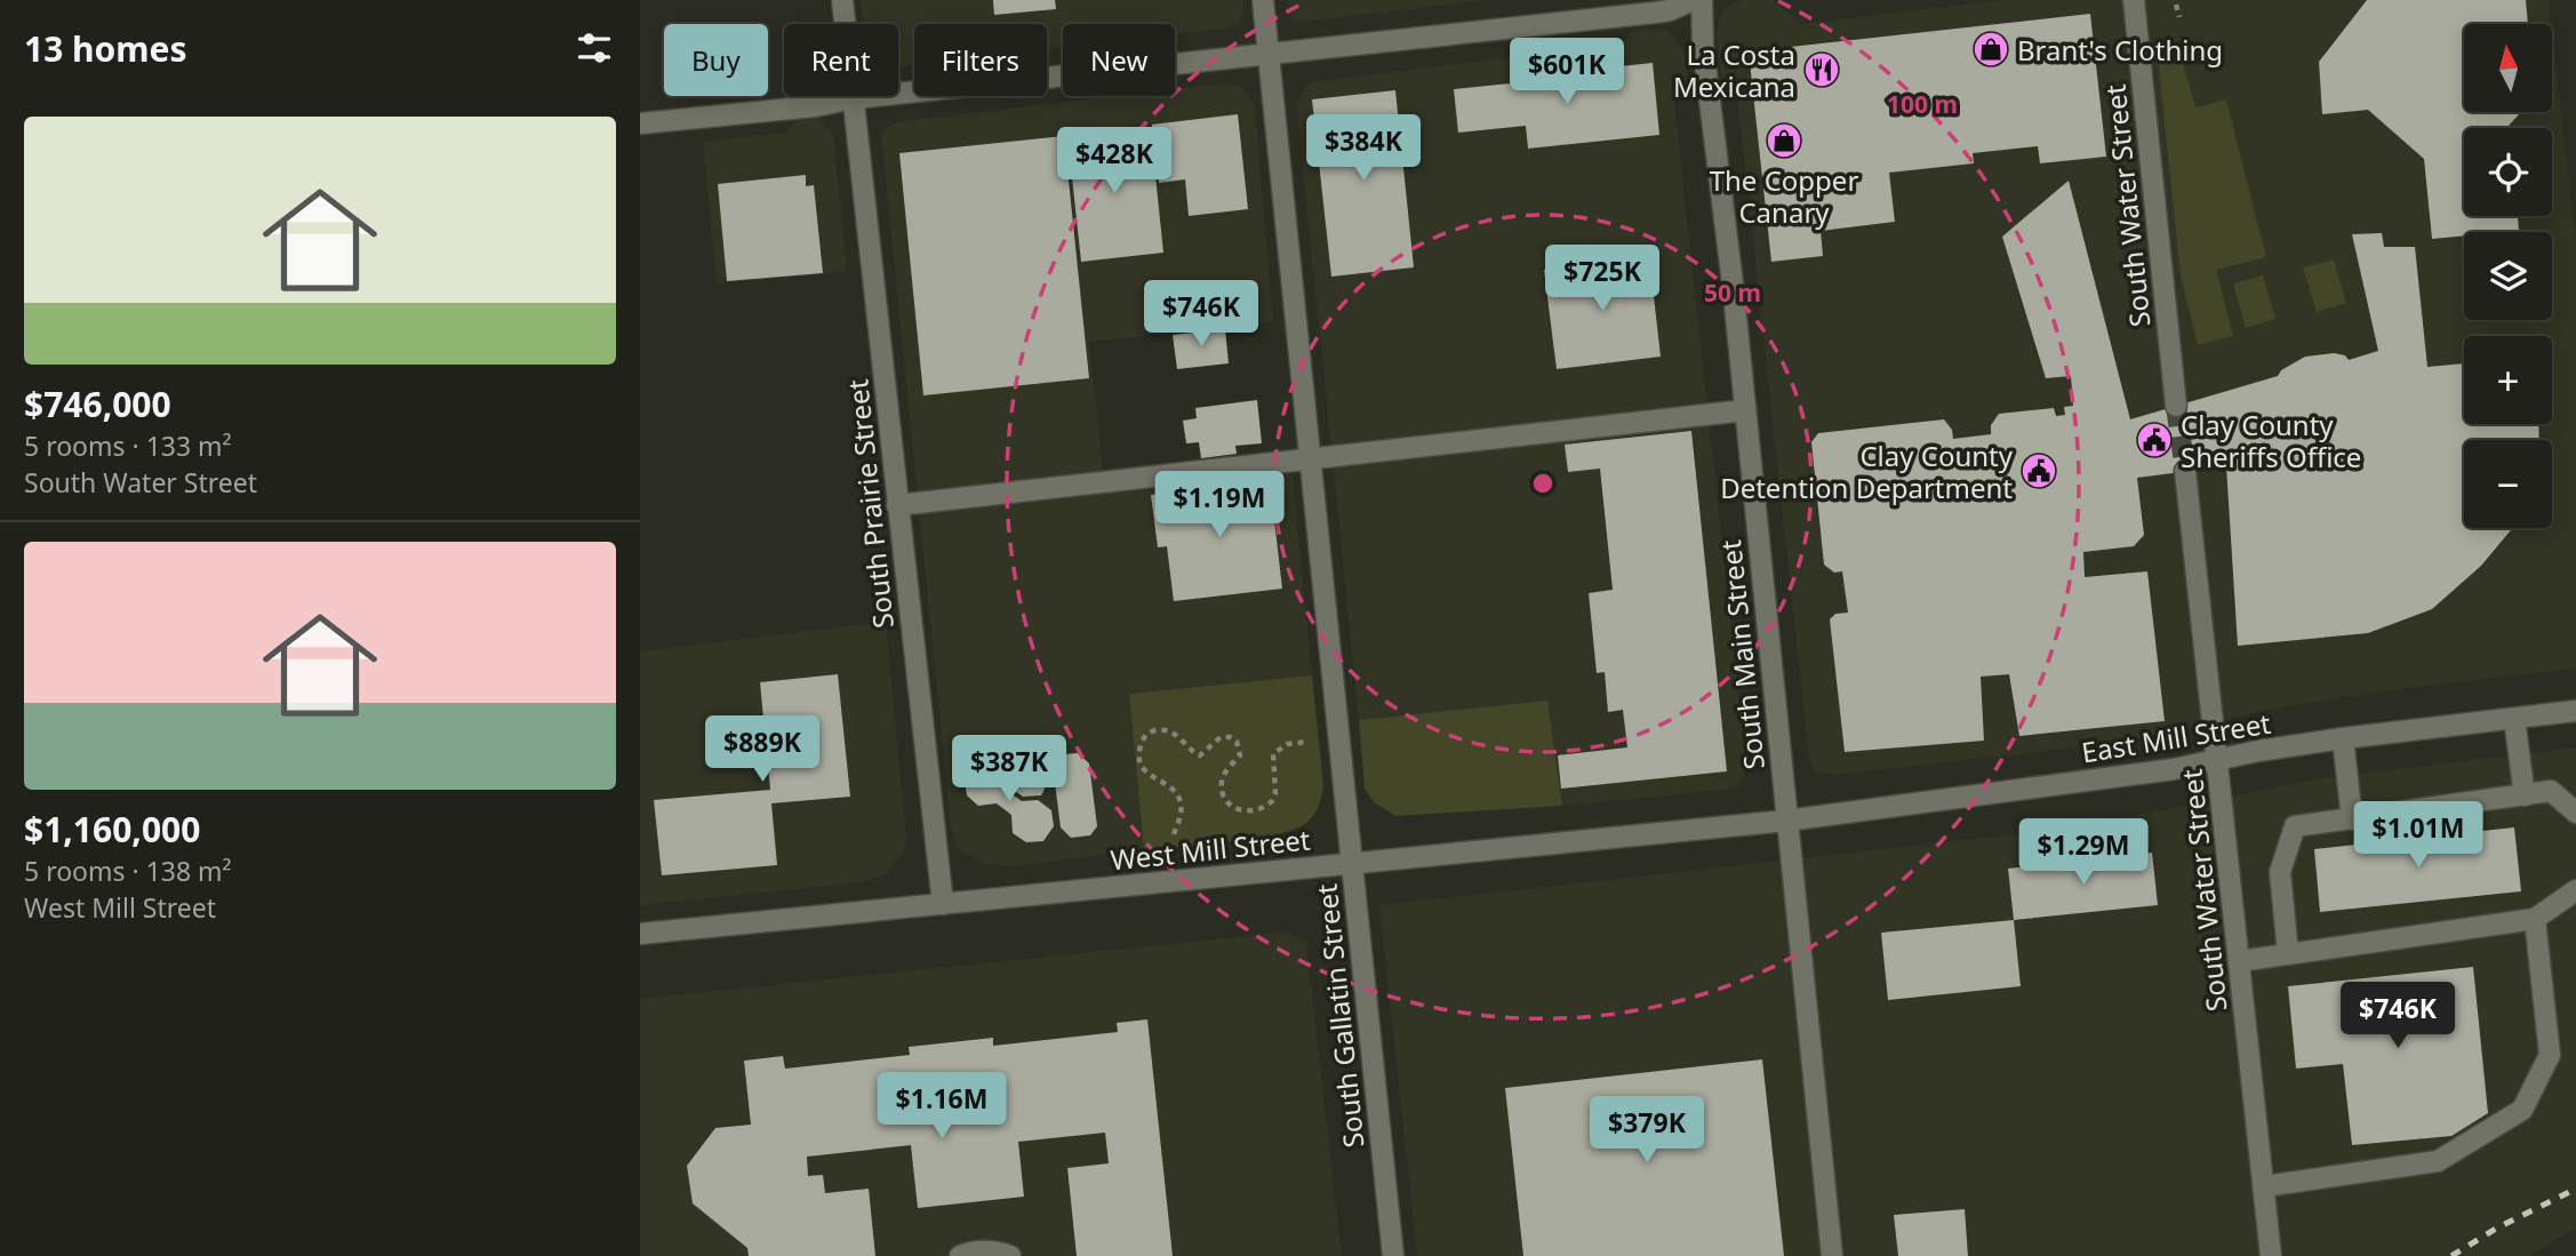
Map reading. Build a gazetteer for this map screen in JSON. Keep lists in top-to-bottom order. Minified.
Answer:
{"streets":{"street":["South Water Street","South Prairie Street","South Main Street","East Mill Street","West Mill Street","South Gallatin Street"]},"crossings":[["South Water Street","East Mill Street"],["South Prairie Street","West Mill Street"],["South Main Street","East Mill Street"],["South Main Street","West Mill Street"],["East Mill Street","West Mill Street"],["West Mill Street","South Gallatin Street"]],"places":{"shop":["Brant's Clothing","The Copper Canary"],"restaurant":["La Costa Mexicana"],"public building":["Clay County Sheriffs Office","Clay County Detention Department"]},"north":"top","page":{"heading":"13 homes","map_buttons":["+","−"],"chip":["Buy","Rent","Filters","New"],"price":["$601K","$384K","$428K","$725K","$746K","$1.19M","$889K","$387K","$1.01M","$1.29M","$746K","$1.16M","$379K"],"list":[{"name":"$746,000","note":"5 rooms · 133 m² · South Water Street"},{"name":"$1,160,000","note":"5 rooms · 138 m² · West Mill Street"}]},"rings":["100 m","50 m"]}
